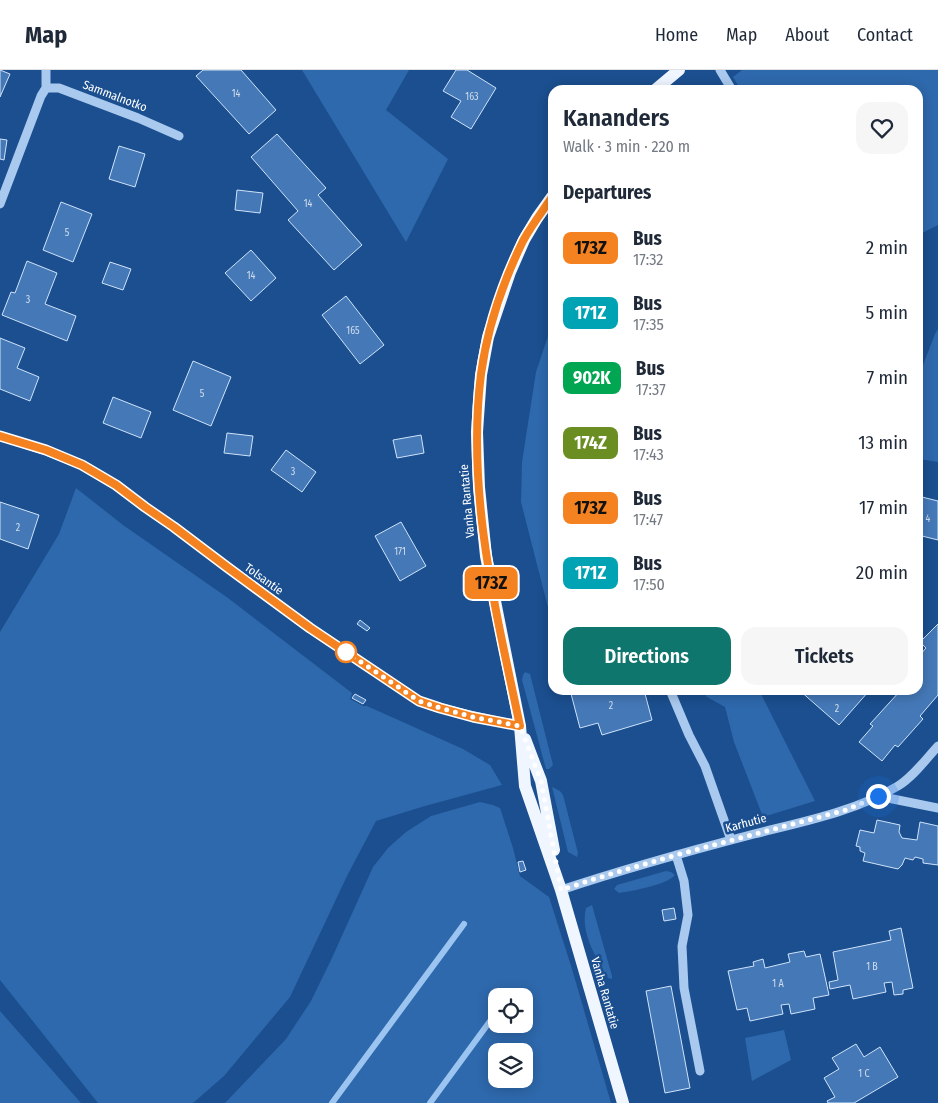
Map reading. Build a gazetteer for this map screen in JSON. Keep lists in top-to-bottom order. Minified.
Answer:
{"streets":{"main road":["Vanha Rantatie"],"street":["Sammalnotko","Tolsantie","Karhutie"]},"crossings":[["Vanha Rantatie","Tolsantie"],["Vanha Rantatie","Karhutie"]],"lines":["bus line 173Z"],"house_numbers":["14","163","14","5","14","3","165","5","3","4","2","171","2","2","1 B","1 A","1 C"],"page":{"header":"Map","nav":["Home","Map","About","Contact"],"on_map":"173Z","heading":[["Kananders","Walk · 3 min · 220 m"],"Departures"],"list":[{"mark":"173Z","name":"Bus","note":"17:32","value":"2 min"},{"mark":"171Z","name":"Bus","note":"17:35","value":"5 min"},{"mark":"902K","name":"Bus","note":"17:37","value":"7 min"},{"mark":"174Z","name":"Bus","note":"17:43","value":"13 min"},{"mark":"173Z","name":"Bus","note":"17:47","value":"17 min"},{"mark":"171Z","name":"Bus","note":"17:50","value":"20 min"}],"buttons":["Directions","Tickets"]}}
